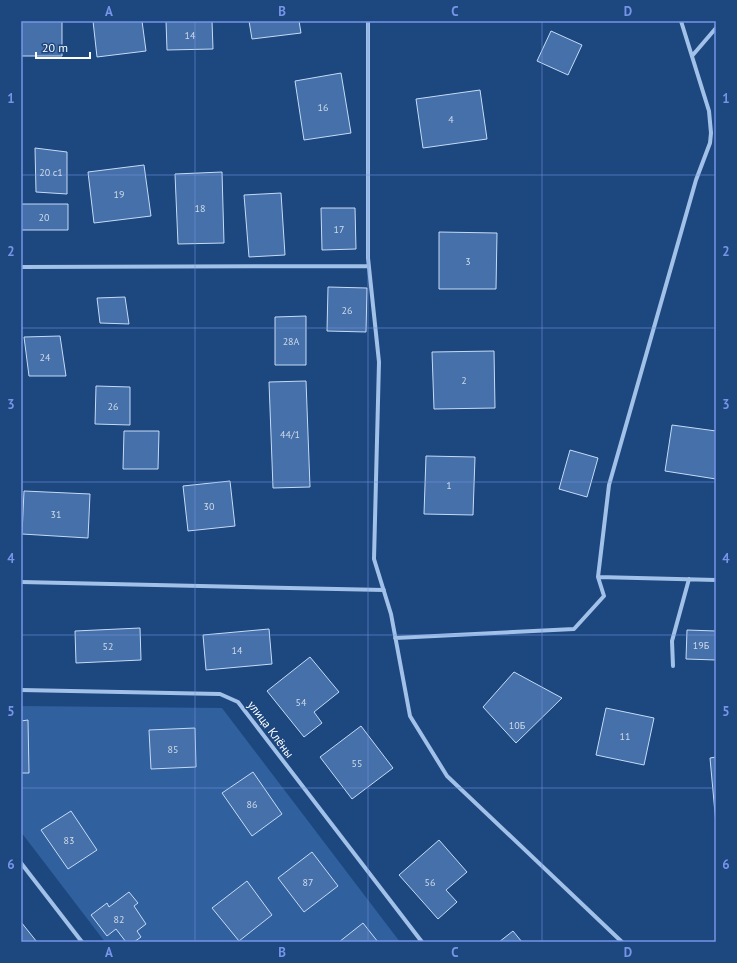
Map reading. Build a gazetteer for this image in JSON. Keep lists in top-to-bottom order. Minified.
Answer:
{"streets":{"street":["улица Клёны"]},"house_numbers":["14","16","4","20 с1","19","18","20","17","3","26","28А","24","2","26","44/1","1","30","31","19Б","52","14","54","10Б","11","85","55","86","83","87","56","82"],"scale_bar":"20 m","grid":{"columns":["A","B","C","D"],"rows":["1","2","3","4","5","6"]}}
